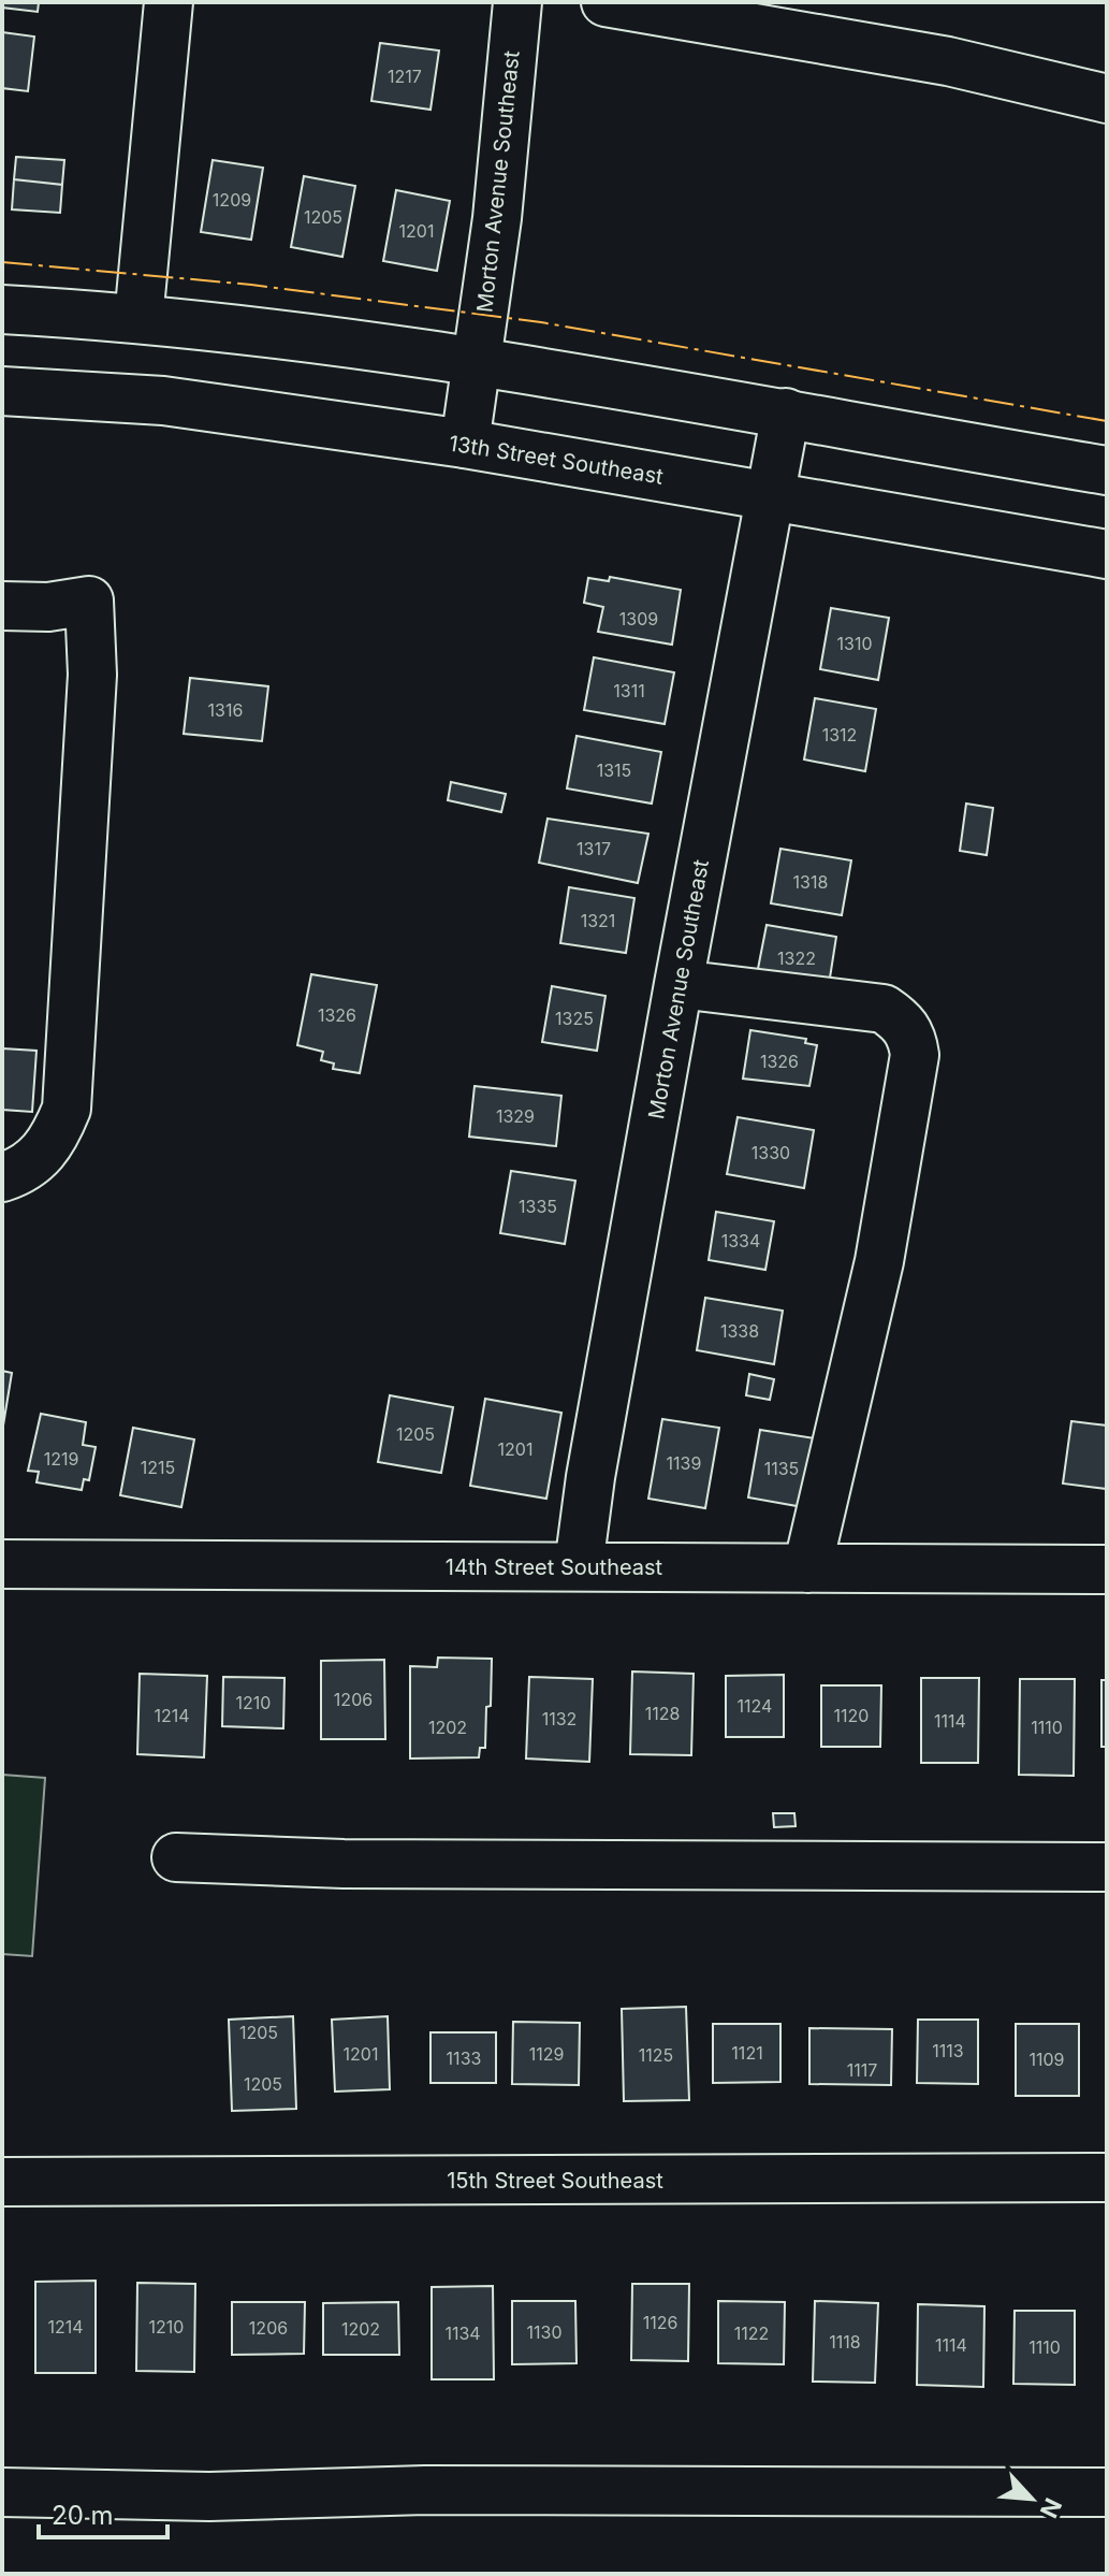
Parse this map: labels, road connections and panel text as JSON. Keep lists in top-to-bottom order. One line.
{"streets":{"street":["Morton Avenue Southeast","13th Street Southeast","14th Street Southeast","15th Street Southeast"]},"crossings":[["Morton Avenue Southeast","13th Street Southeast"],["Morton Avenue Southeast","14th Street Southeast"]],"house_numbers":["1217","1209","1205","1201","1309","1310","1311","1316","1312","1315","1317","1318","1321","1322","1326","1325","1326","1329","1330","1335","1334","1338","1205","1201","1219","1139","1215","1135","1206","1210","1124","1128","1214","1120","1132","1114","1202","1110","1205","1113","1121","1201","1129","1125","1133","1109","1117","1205","1126","1214","1210","1206","1202","1130","1134","1122","1118","1114","1110"],"scale_bar":"20 m","north":"bottom right"}
